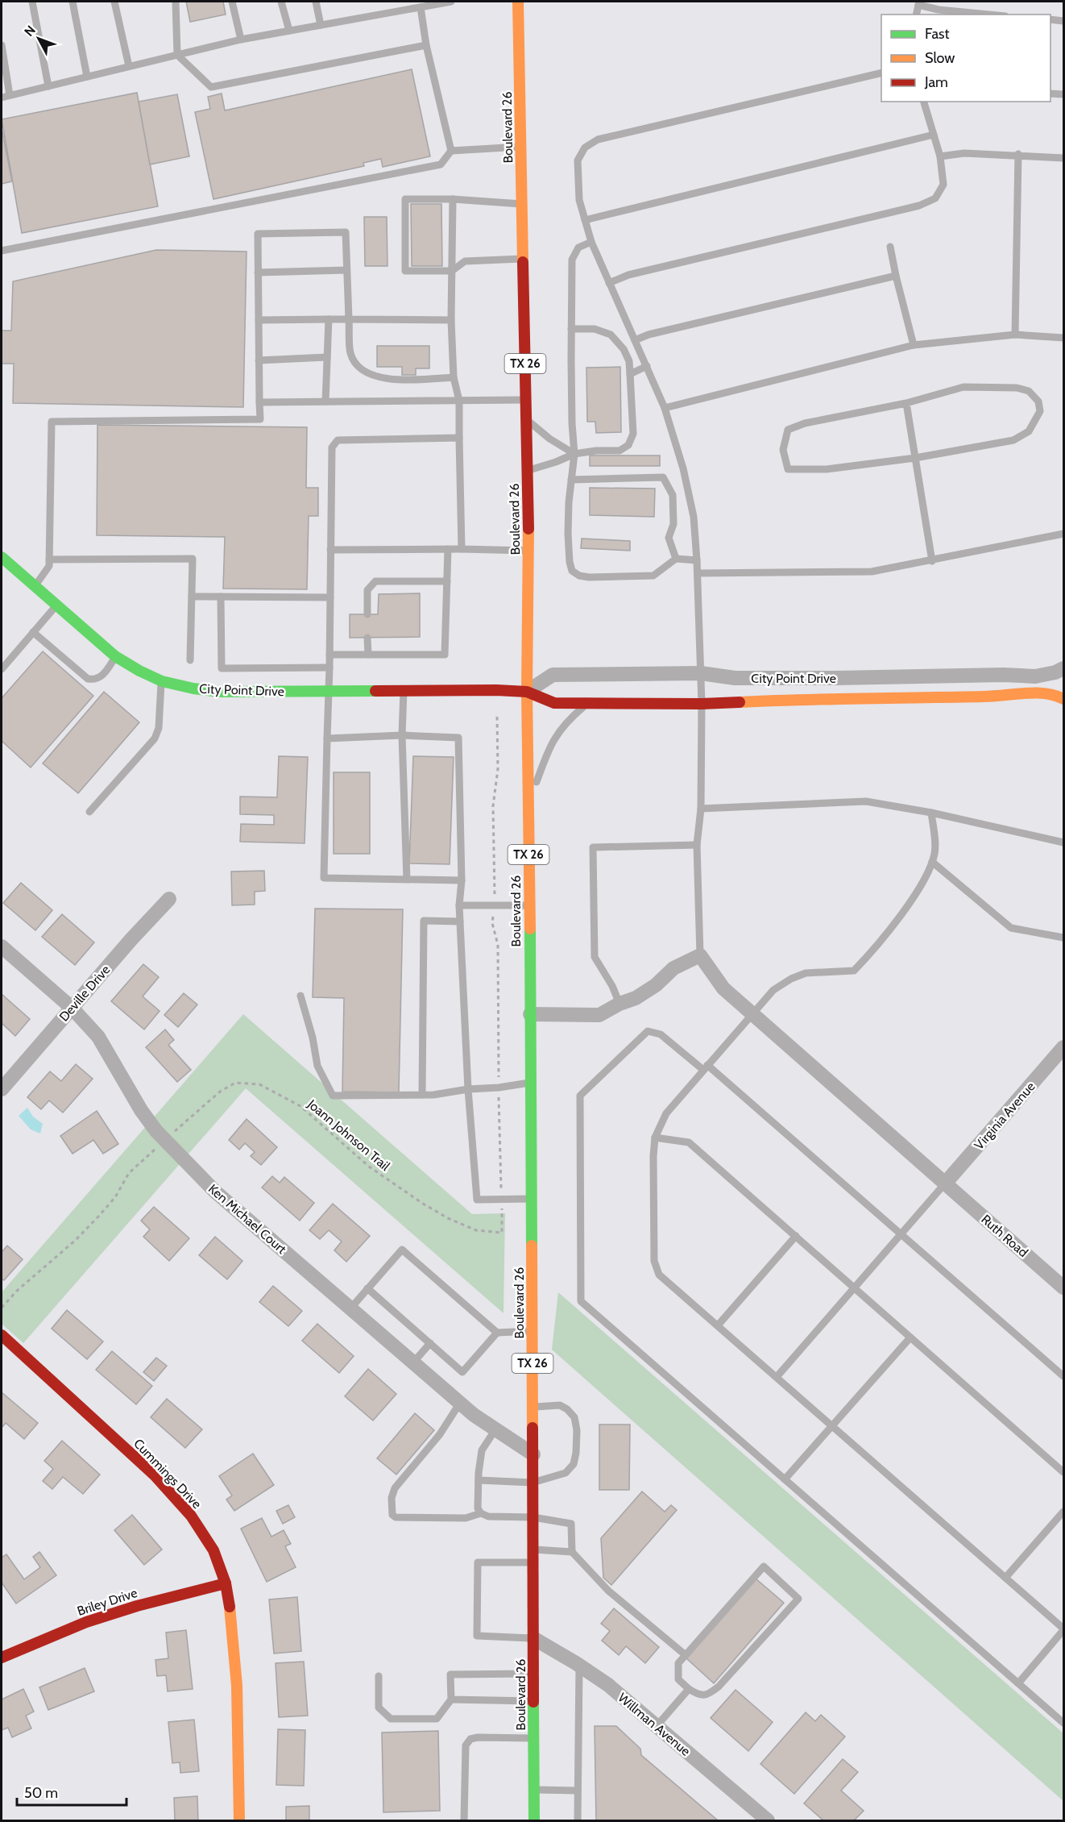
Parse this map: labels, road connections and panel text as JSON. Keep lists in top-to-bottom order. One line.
{"streets":{"street":["Boulevard 26","TX 26","City Point Drive","Deville Drive","Virginia Avenue","Ken Michael Court","Ruth Road","Cummings Drive","Briley Drive","Willman Avenue"],"path":["Joann Johnson Trail"]},"crossings":[["Boulevard 26","City Point Drive"],["Boulevard 26","Ken Michael Court"],["Boulevard 26","Willman Avenue"],["Deville Drive","Ken Michael Court"],["Virginia Avenue","Ruth Road"],["Cummings Drive","Briley Drive"]],"legend":["Fast","Slow","Jam"],"scale_bar":"50 m","north":"top left"}
